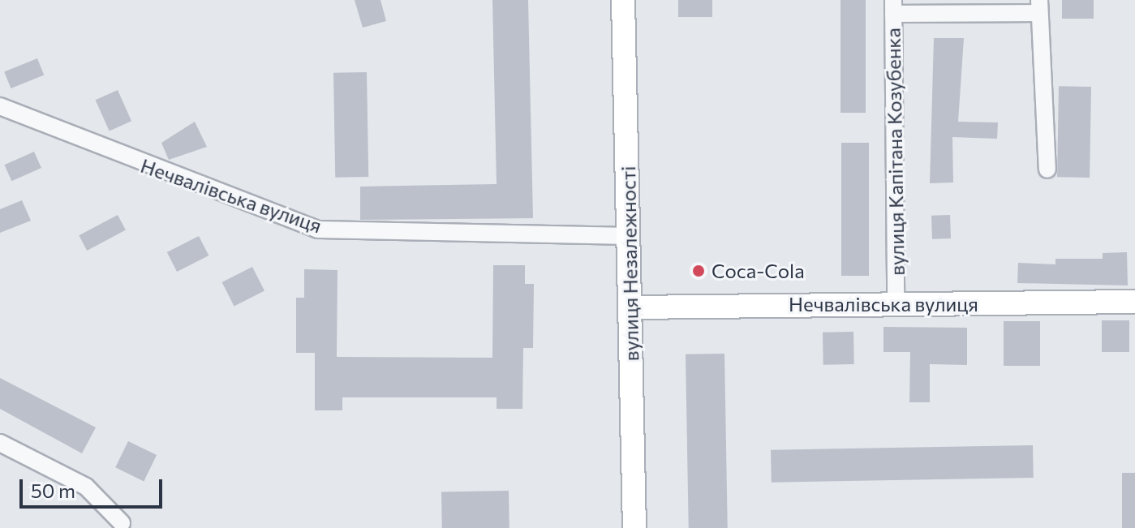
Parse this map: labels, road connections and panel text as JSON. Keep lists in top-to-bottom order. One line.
{"streets":{"street":["вулиця Капітана Козубенка","Нечвалівська вулиця","вулиця Незалежності"]},"crossings":[["вулиця Капітана Козубенка","Нечвалівська вулиця"],["Нечвалівська вулиця","вулиця Незалежності"]],"places":["Coca-Cola"],"scale_bar":"50 m"}
